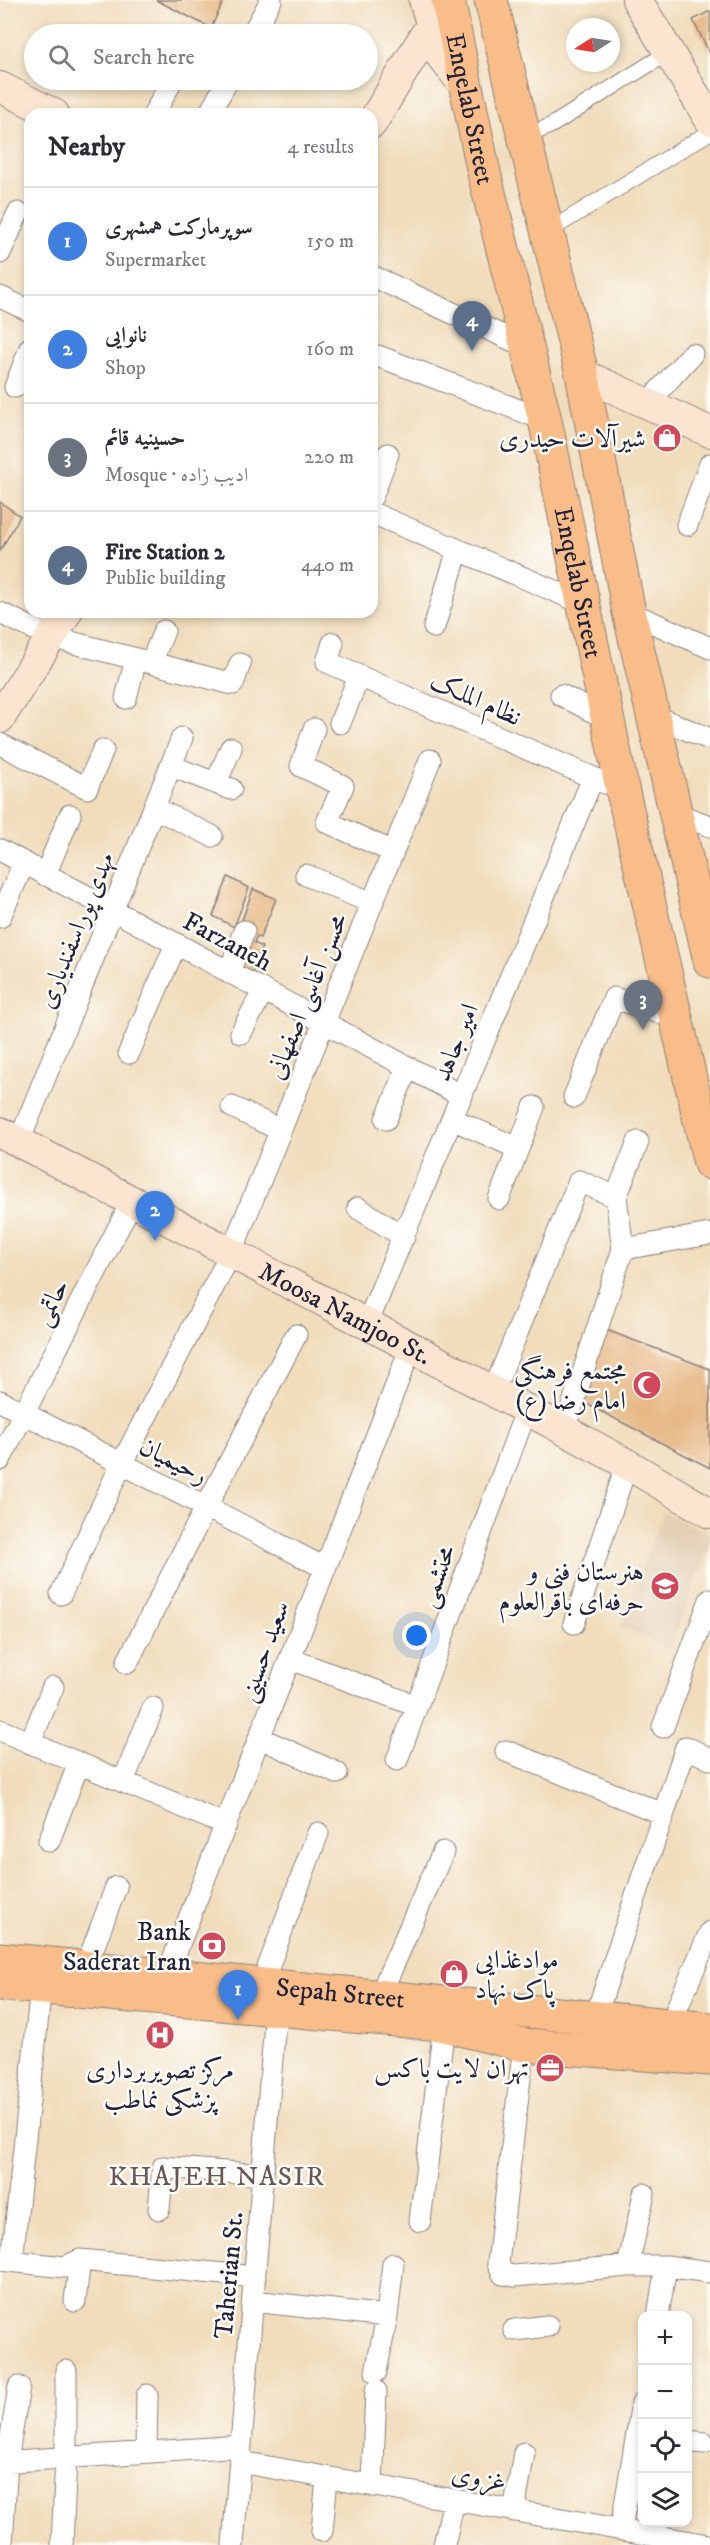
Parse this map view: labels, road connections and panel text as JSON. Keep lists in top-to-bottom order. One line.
{"streets":{"main road":["Enqelab Street","Moosa Namjoo St.","Sepah Street"],"street":["نظام الملک","مهدی پوراسفندیاری","Farzaneh","محسن آغاسی اصفهانی","امیر جاهد","حاتمی","رحیمیان","محتشمی","سعید حسینی","Taherian St.","غزوی"]},"crossings":[["Enqelab Street","نظام الملک"],["Enqelab Street","امیر جاهد"],["نظام الملک","امیر جاهد"],["مهدی پوراسفندیاری","Farzaneh"],["مهدی پوراسفندیاری","Moosa Namjoo St."],["Farzaneh","محسن آغاسی اصفهانی"],["Farzaneh","امیر جاهد"],["محسن آغاسی اصفهانی","Moosa Namjoo St."],["محسن آغاسی اصفهانی","رحیمیان"],["امیر جاهد","Moosa Namjoo St."],["حاتمی","Moosa Namjoo St."],["حاتمی","رحیمیان"],["Moosa Namjoo St.","محتشمی"],["Moosa Namjoo St.","سعید حسینی"],["رحیمیان","سعید حسینی"],["سعید حسینی","Sepah Street"],["Sepah Street","Taherian St."],["Taherian St.","غزوی"]],"districts":["KHAJEH NASIR"],"places":{"shop":["شیرآلات حیدری","موادغذایی پاک نهاد"],"mosque":["مجتمع فرهنگی امام رضا (ع)"],"school or university":["هنرستان فنی و حرفه‌ای باقرالعلوم"],"bank":["Bank Saderat Iran"],"hospital":["مرکز تصویربرداری پزشکی نماطب"],"office":["تهران لایت باکس"]},"north":"left","page":{"search":"Search here","heading":["Nearby","4 results"],"list":[{"mark":"1","name":"سوپرمارکت همشهری","note":"Supermarket","value":"150 m"},{"mark":"2","name":"نانوایی","note":"Shop","value":"160 m"},{"mark":"3","name":"حسینیه قائم","note":"Mosque · ادیب زاده","value":"220 m"},{"mark":"4","name":"Fire Station 2","note":"Public building","value":"440 m"}],"pins":["4","3","2","1"],"map_buttons":["+","−"]}}
